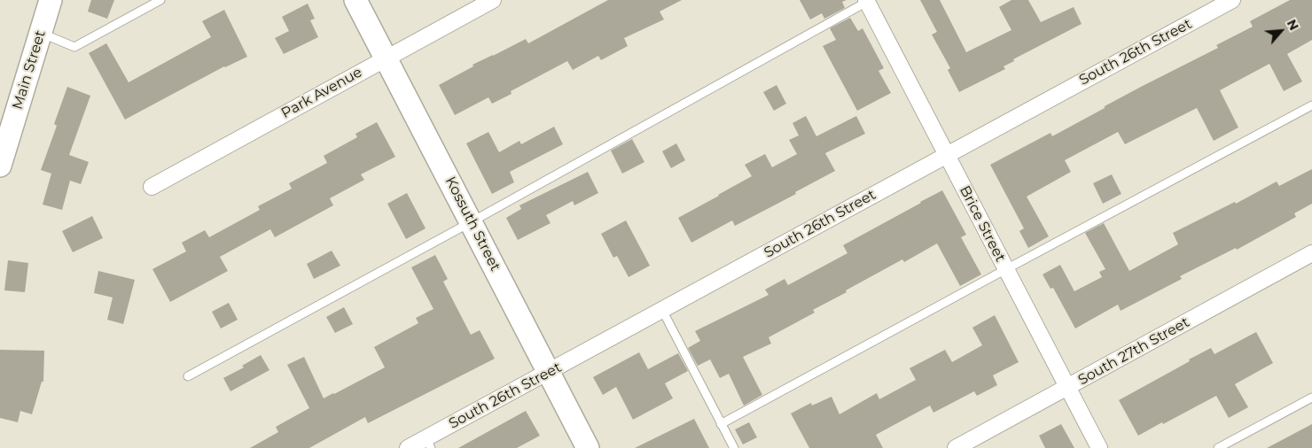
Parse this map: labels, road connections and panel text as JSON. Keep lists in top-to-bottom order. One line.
{"streets":{"street":["South 26th Street","Main Street","Park Avenue","Kossuth Street","Brice Street","South 27th Street"]},"crossings":[["South 26th Street","Kossuth Street"],["South 26th Street","Brice Street"],["Park Avenue","Kossuth Street"],["Brice Street","South 27th Street"]],"north":"top right"}
